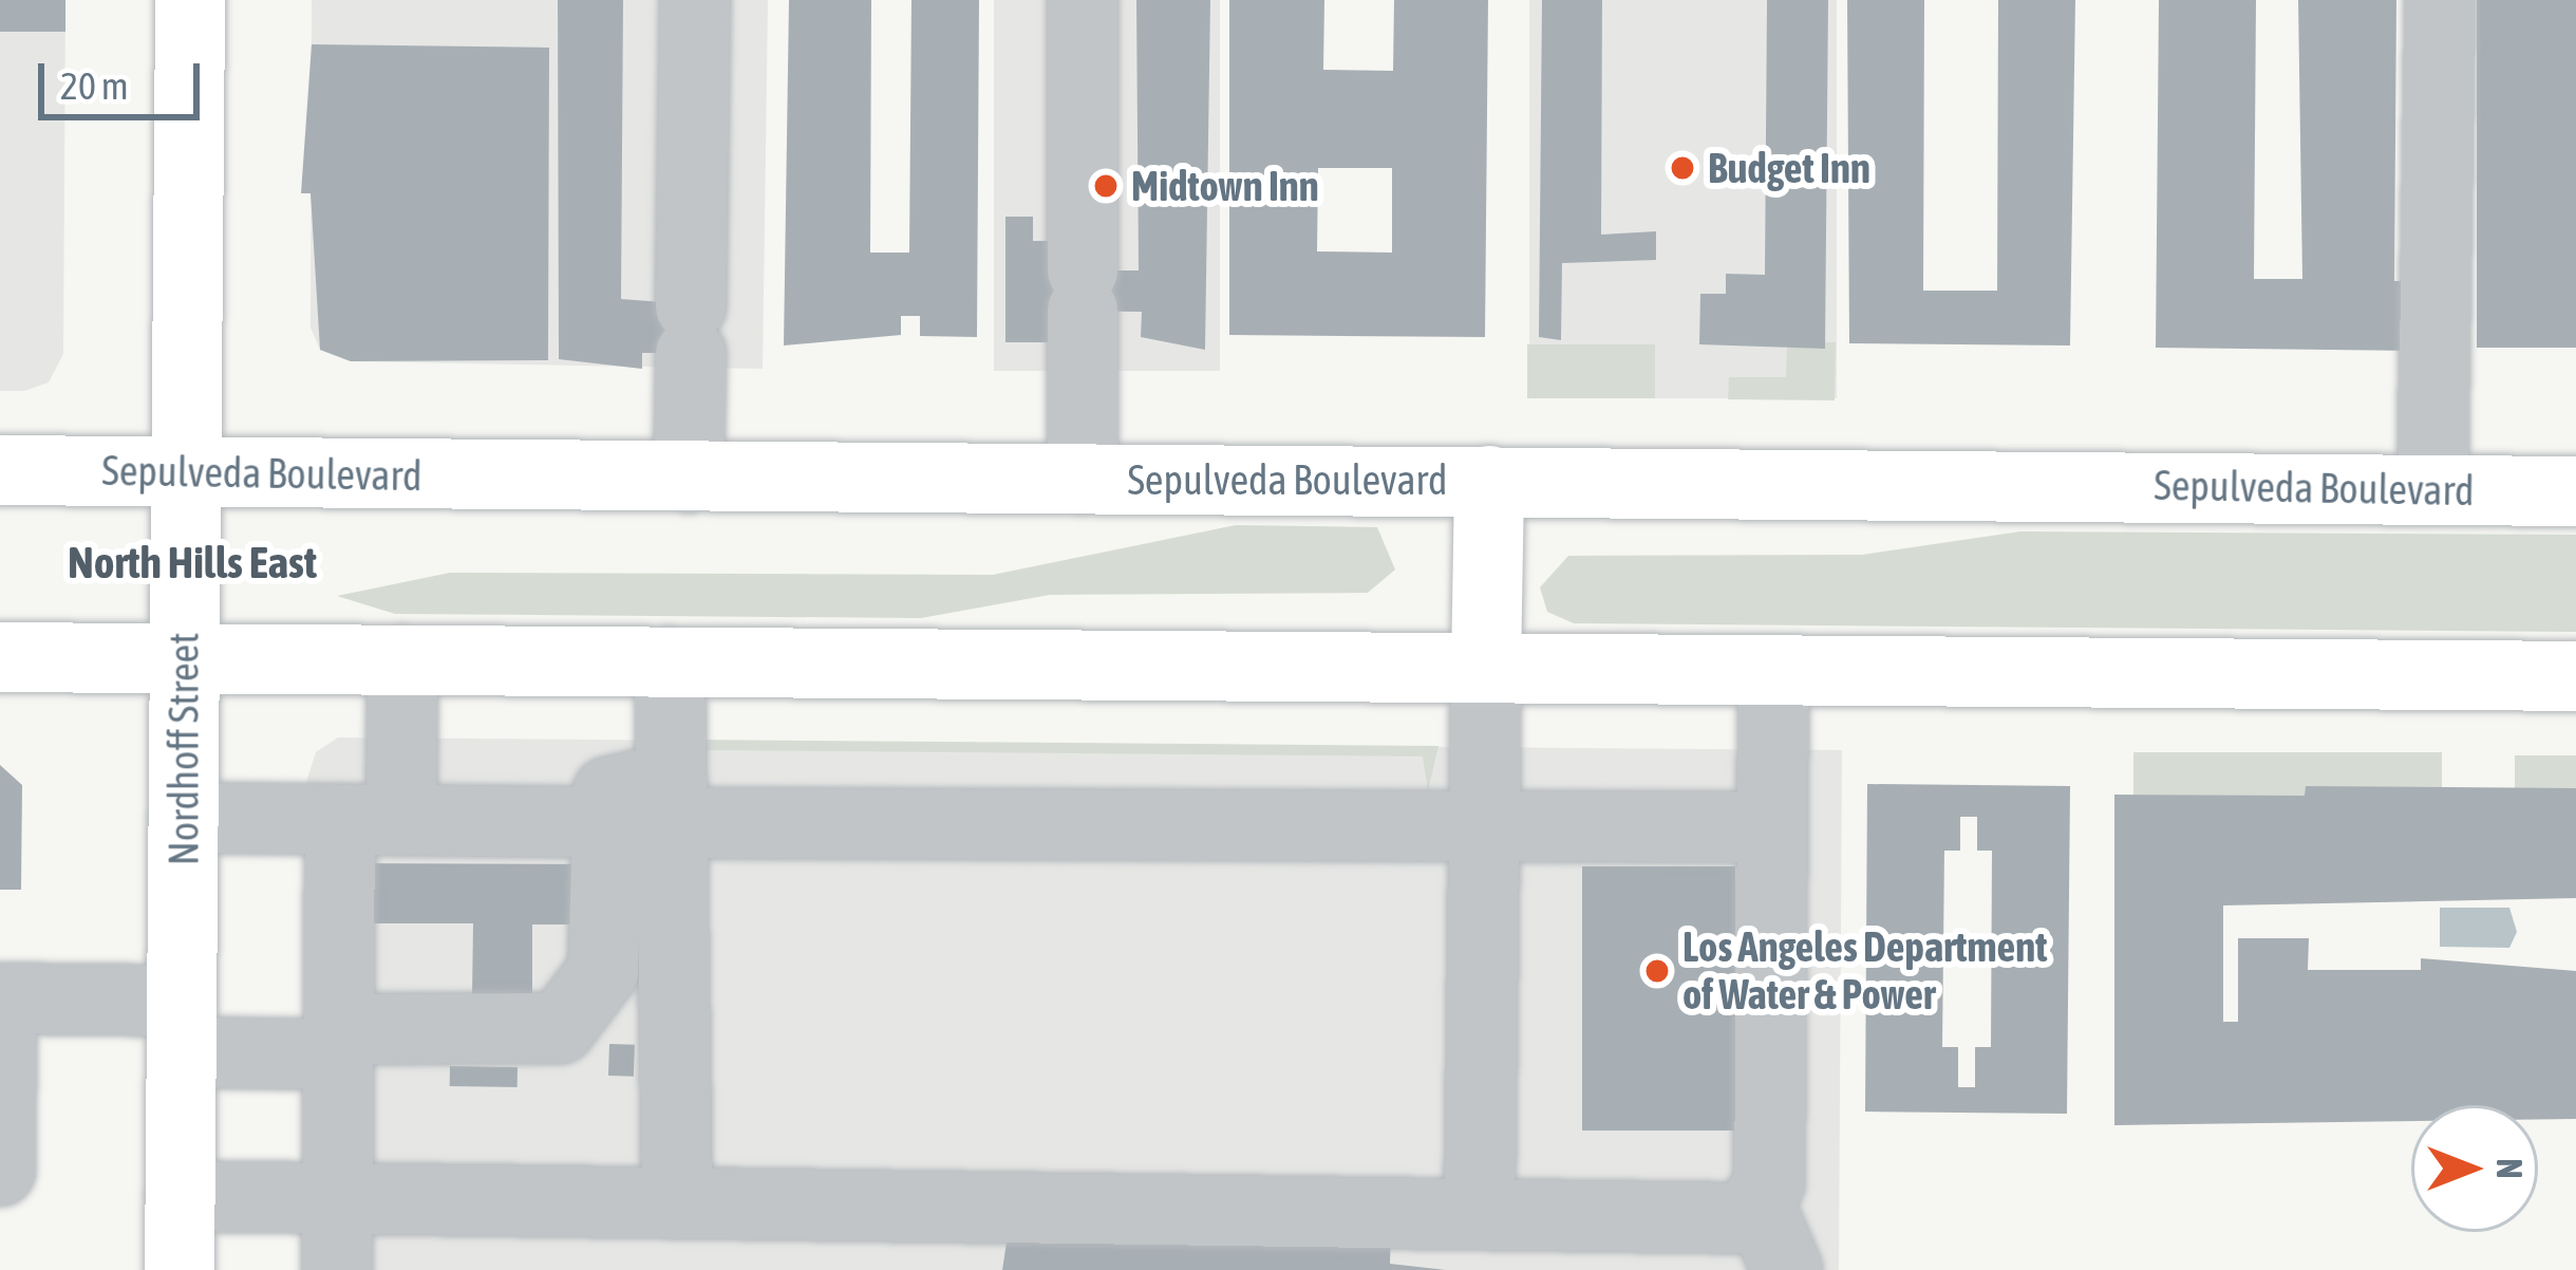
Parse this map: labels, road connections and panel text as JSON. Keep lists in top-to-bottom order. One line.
{"streets":{"main road":["Sepulveda Boulevard","Nordhoff Street"]},"crossings":[["Sepulveda Boulevard","Nordhoff Street"]],"districts":["North Hills East"],"places":["Budget Inn","Midtown Inn","Los Angeles Department of Water & Power"],"scale_bar":"20 m","north":"right"}
